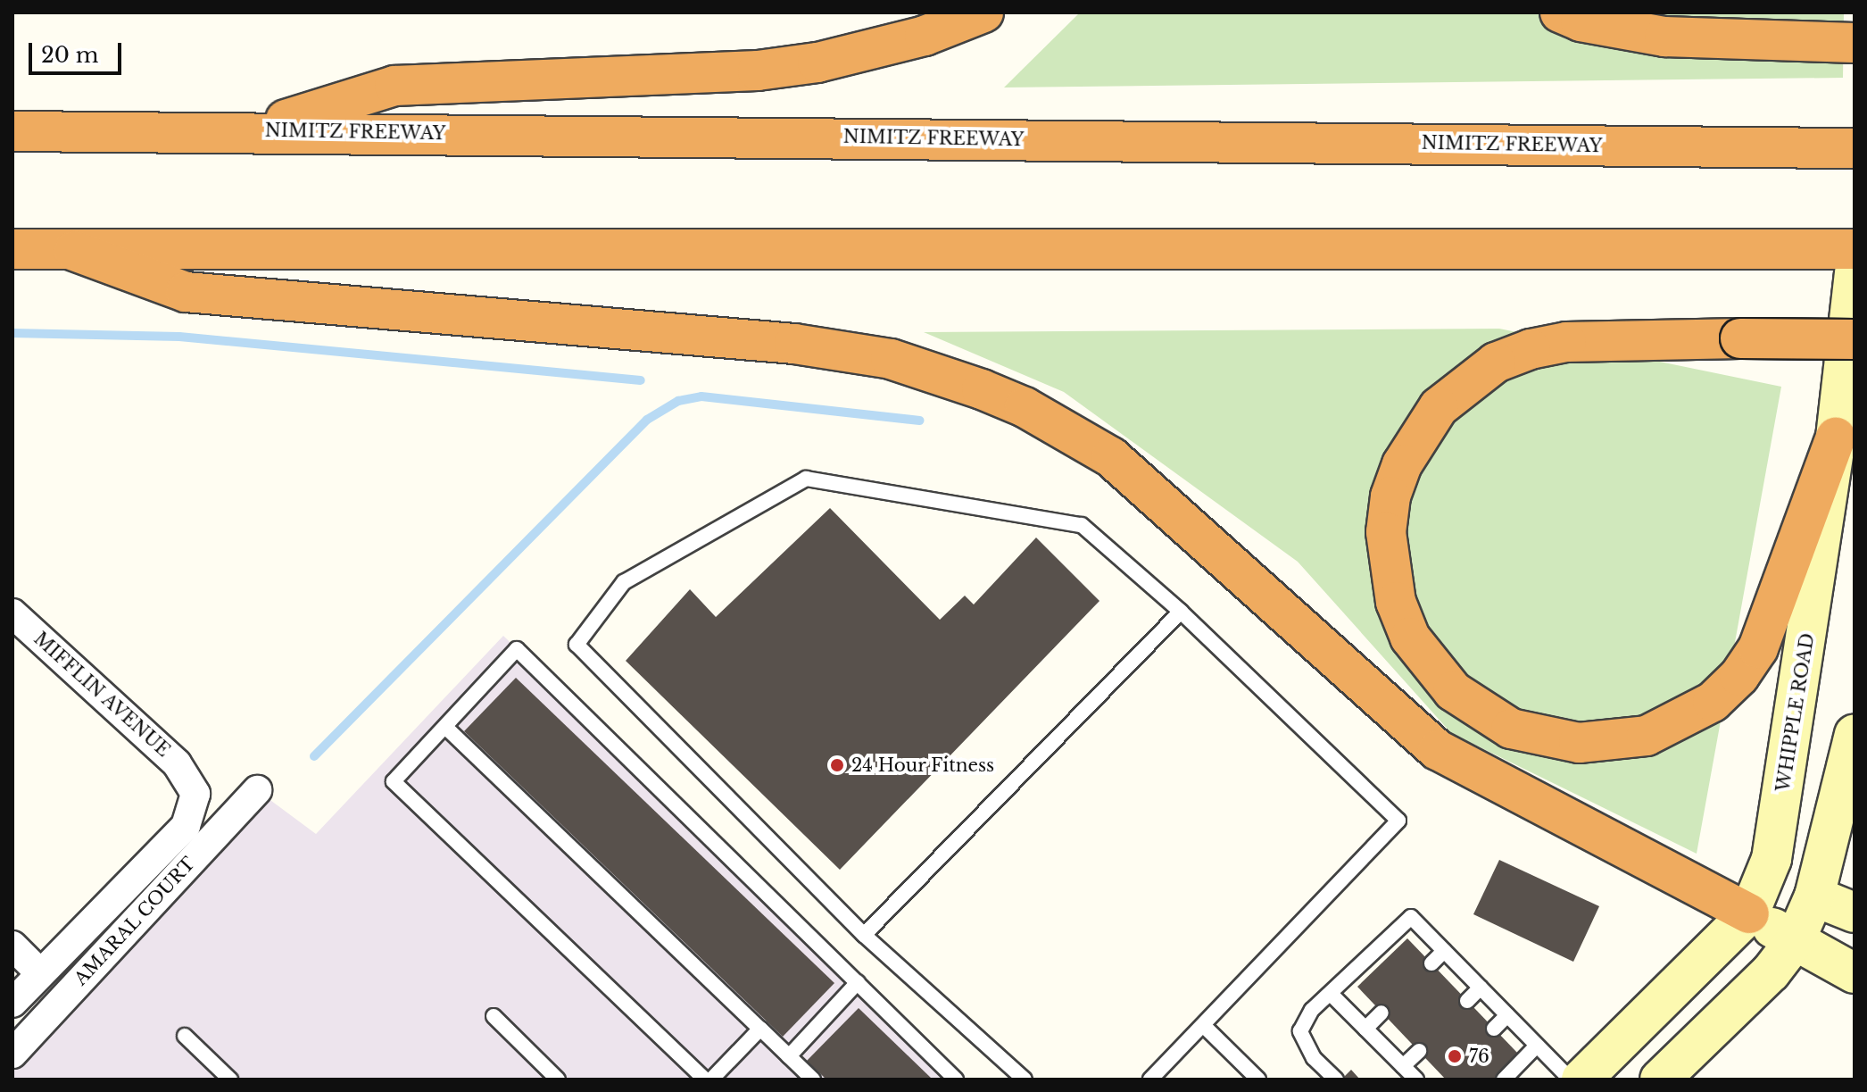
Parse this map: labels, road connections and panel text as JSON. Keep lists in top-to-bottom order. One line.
{"streets":{"highway":["NIMITZ FREEWAY"],"main road":["WHIPPLE ROAD"],"street":["MIFFLIN AVENUE","AMARAL COURT"]},"places":["24 Hour Fitness","76"],"scale_bar":"20 m"}
